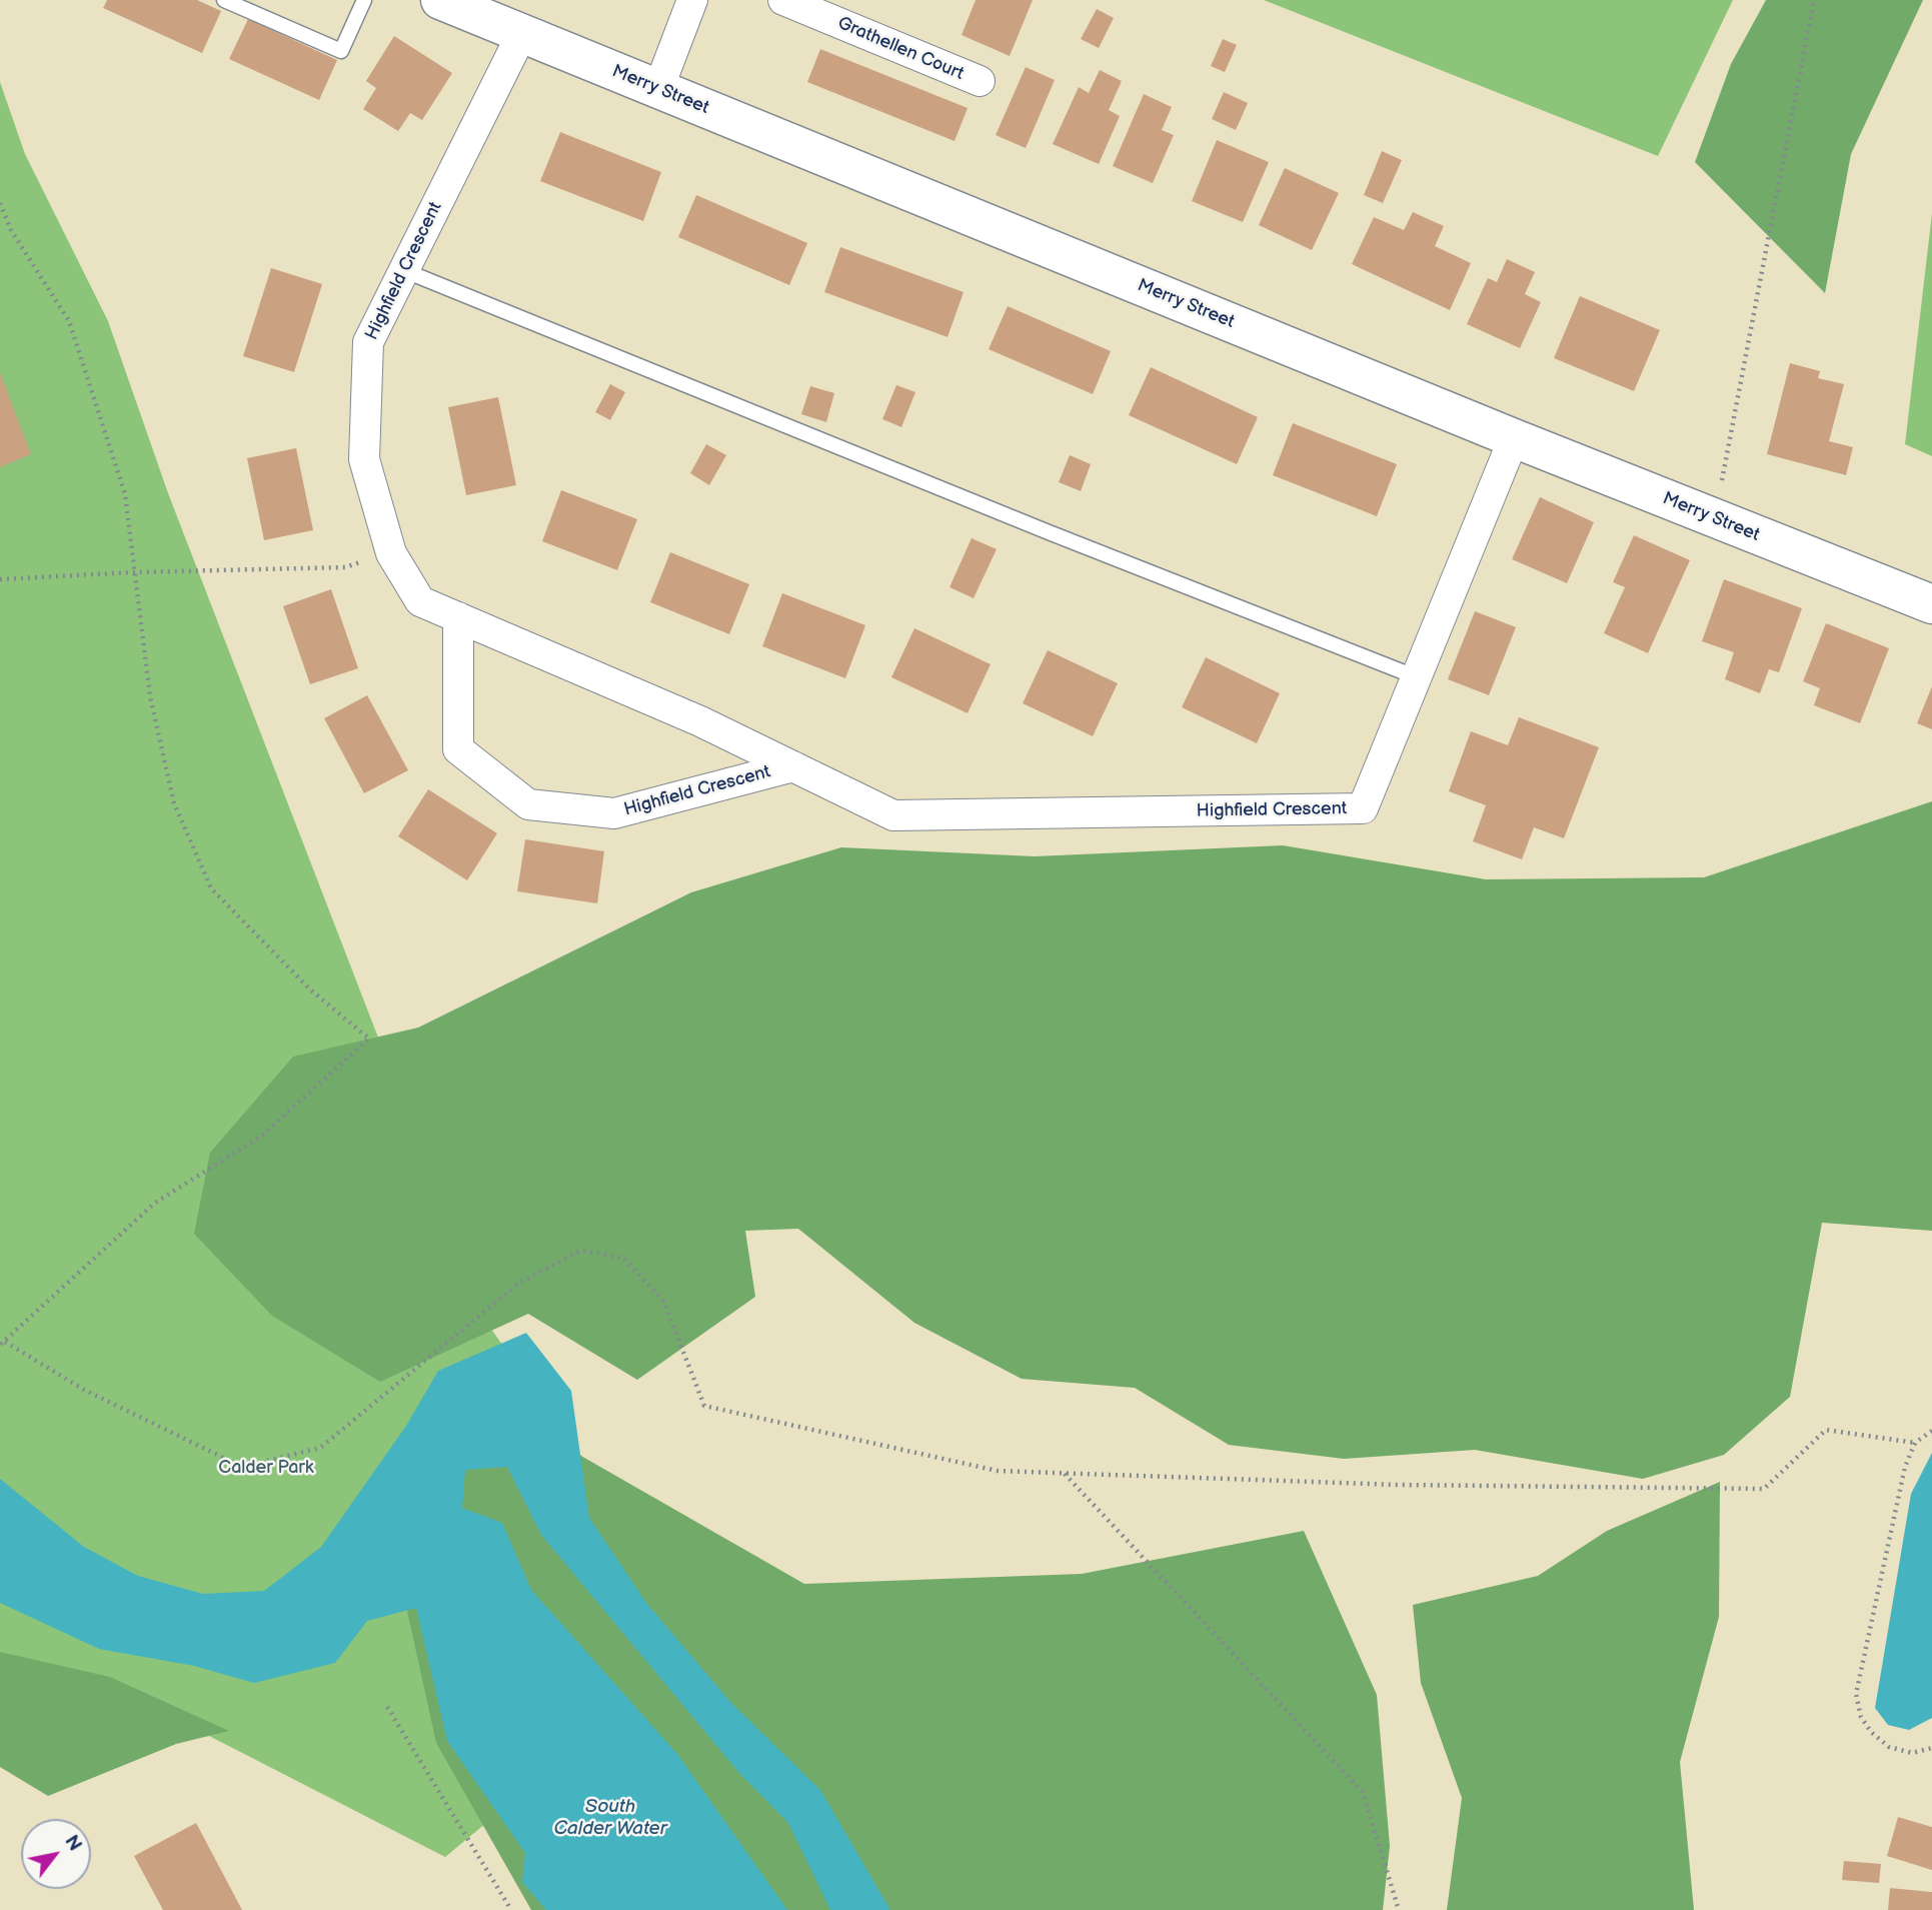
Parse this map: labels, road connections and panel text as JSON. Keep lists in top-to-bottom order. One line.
{"streets":{"main road":["Merry Street"],"street":["Grathellen Court","Highfield Crescent"]},"crossings":[["Merry Street","Highfield Crescent"]],"water":["South Calder Water"],"parks":["Calder Park"],"north":"top right"}
